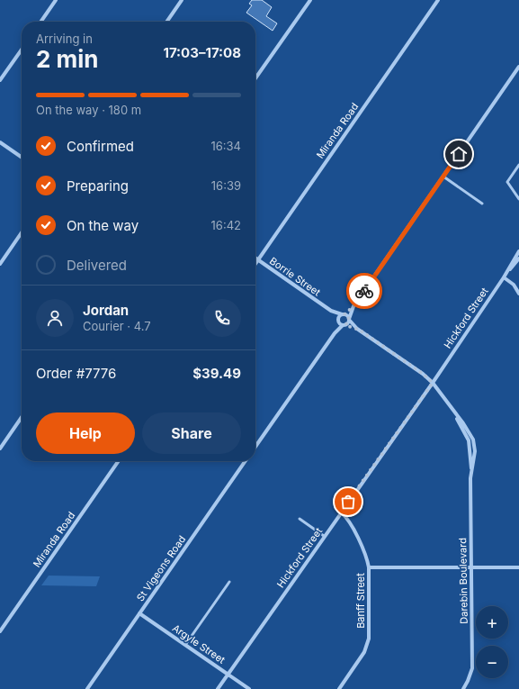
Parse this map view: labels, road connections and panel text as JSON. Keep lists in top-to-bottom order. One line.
{"streets":{"street":["Miranda Road","Borrie Street","Hickford Street","St Vigeons Road","Darebin Boulevard","Banff Street","Argyle Street"]},"crossings":[["Miranda Road","Borrie Street"],["Hickford Street","Darebin Boulevard"],["Hickford Street","Banff Street"],["Hickford Street","Argyle Street"],["St Vigeons Road","Argyle Street"]],"page":{"heading":["2 min","Arriving in","17:03–17:08"],"panel":["Jordan","Courier · 4.7","Order #7776","$39.49"],"bar":"On the way · 180 m","list":[["Confirmed","16:34"],["Preparing","16:39"],["On the way","16:42"],"Delivered"],"buttons":["Help","Share"],"map_buttons":["+","−"]}}
